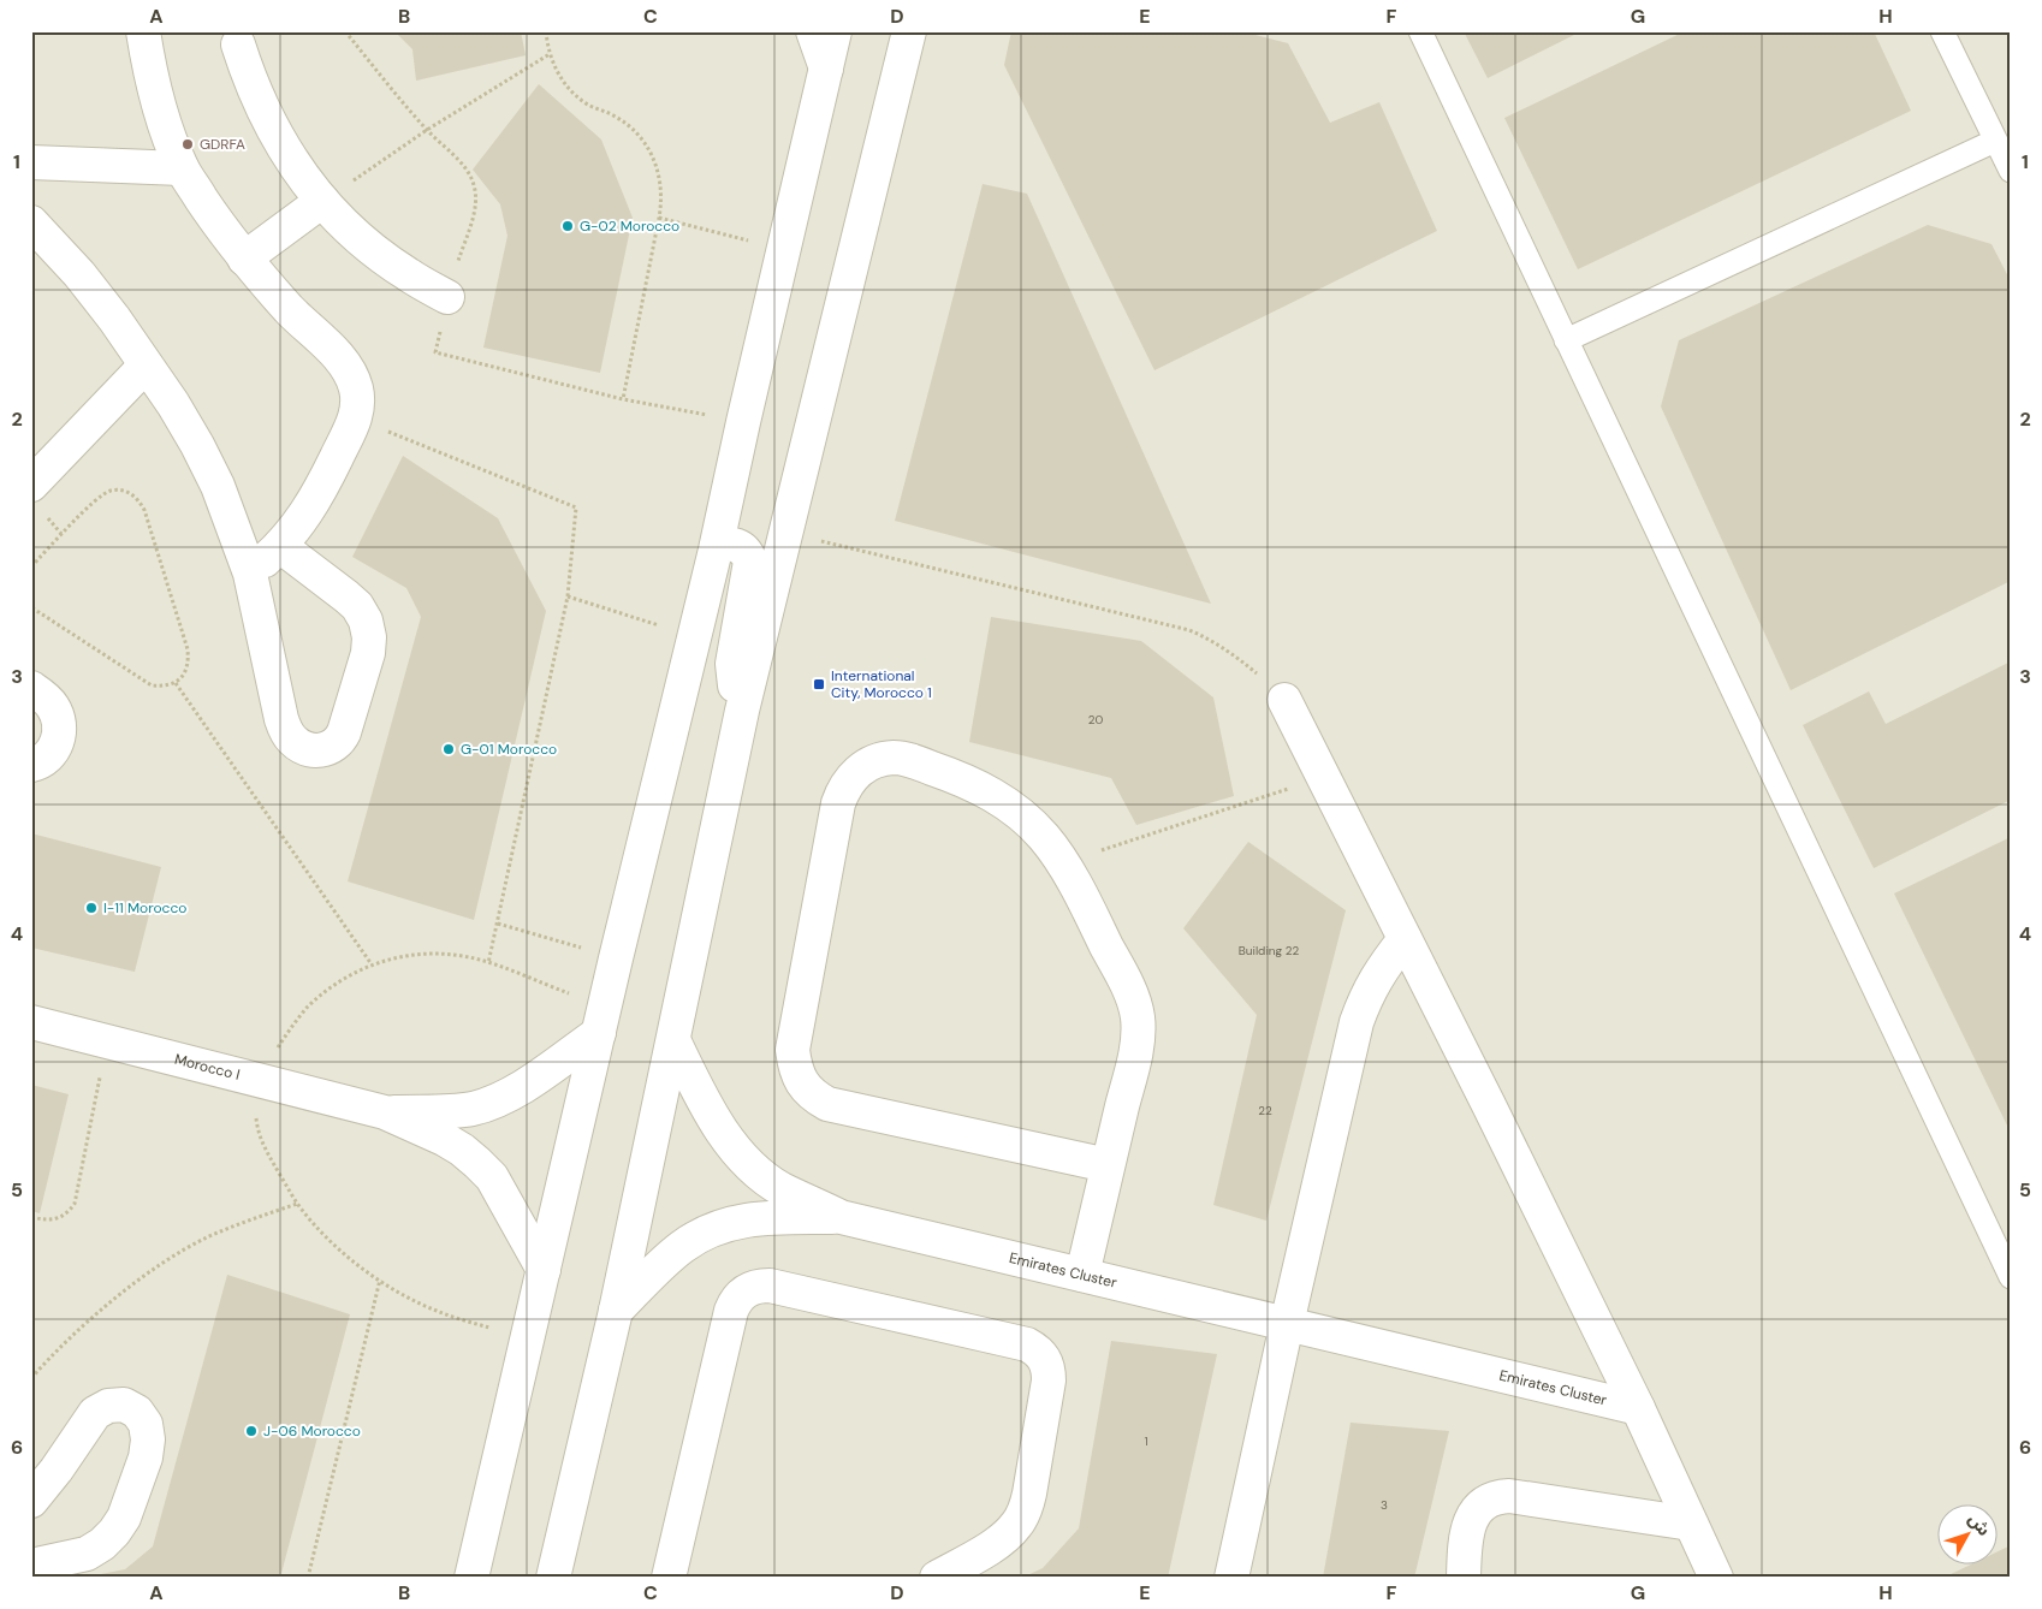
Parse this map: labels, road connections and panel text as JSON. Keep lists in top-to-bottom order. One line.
{"streets":{"street":["Morocco I","Emirates Cluster"]},"places":{"other":["GDRFA","G-02 Morocco","G-01 Morocco","I-11 Morocco","J-06 Morocco"],"transit":["International City, Morocco 1"]},"house_numbers":["20","Building 22","22","1","3"],"north":"top right","grid":{"columns":["A","B","C","D","E","F","G","H"],"rows":["1","2","3","4","5","6"]}}
